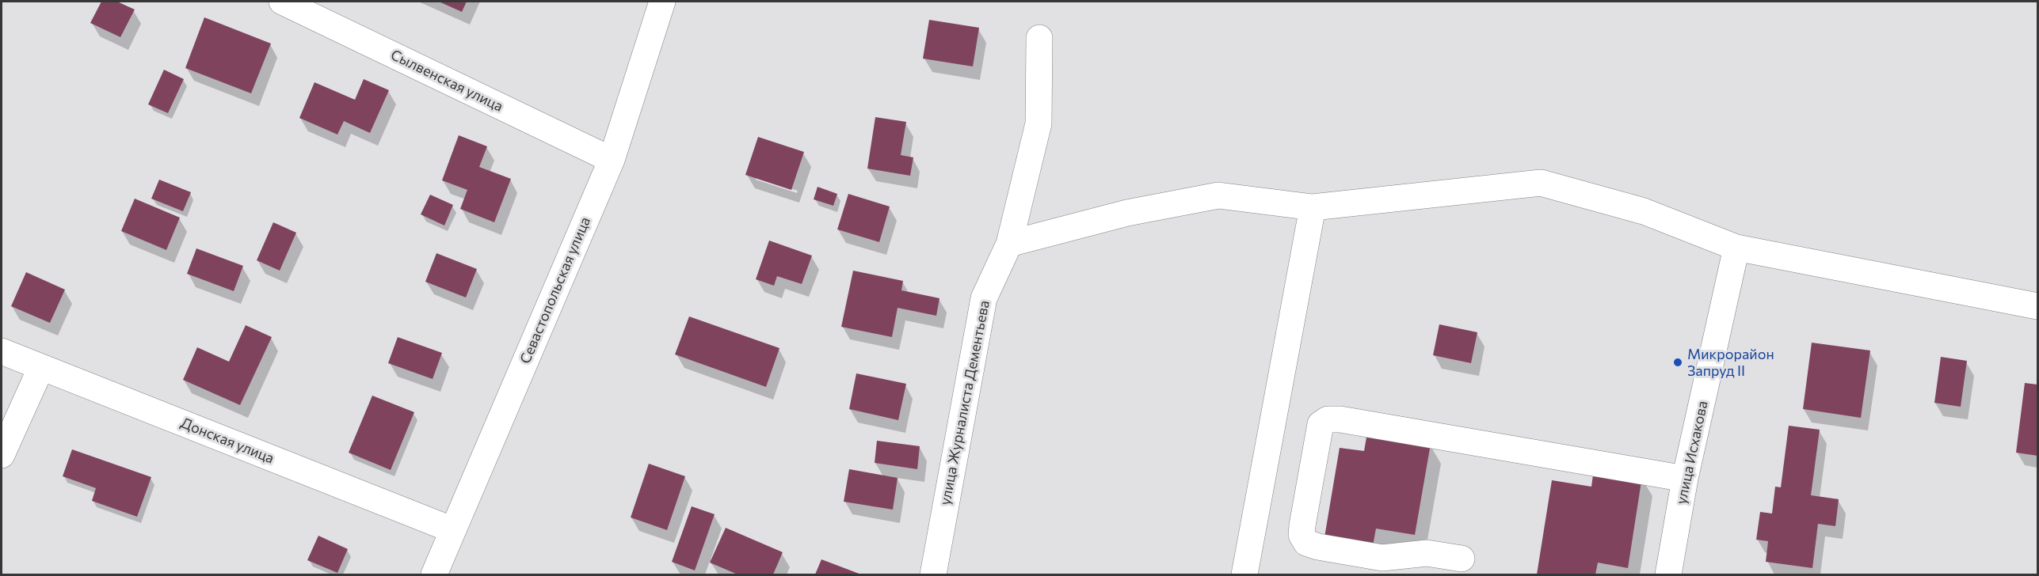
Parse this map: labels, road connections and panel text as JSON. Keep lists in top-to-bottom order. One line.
{"streets":{"street":["Сылвенская улица","Севастопольская улица","улица Журналиста Дементьева","Донская улица","улица Исхакова"]},"crossings":[["Сылвенская улица","Севастопольская улица"],["Севастопольская улица","Донская улица"]],"places":["Микрорайон Запруд II"]}
